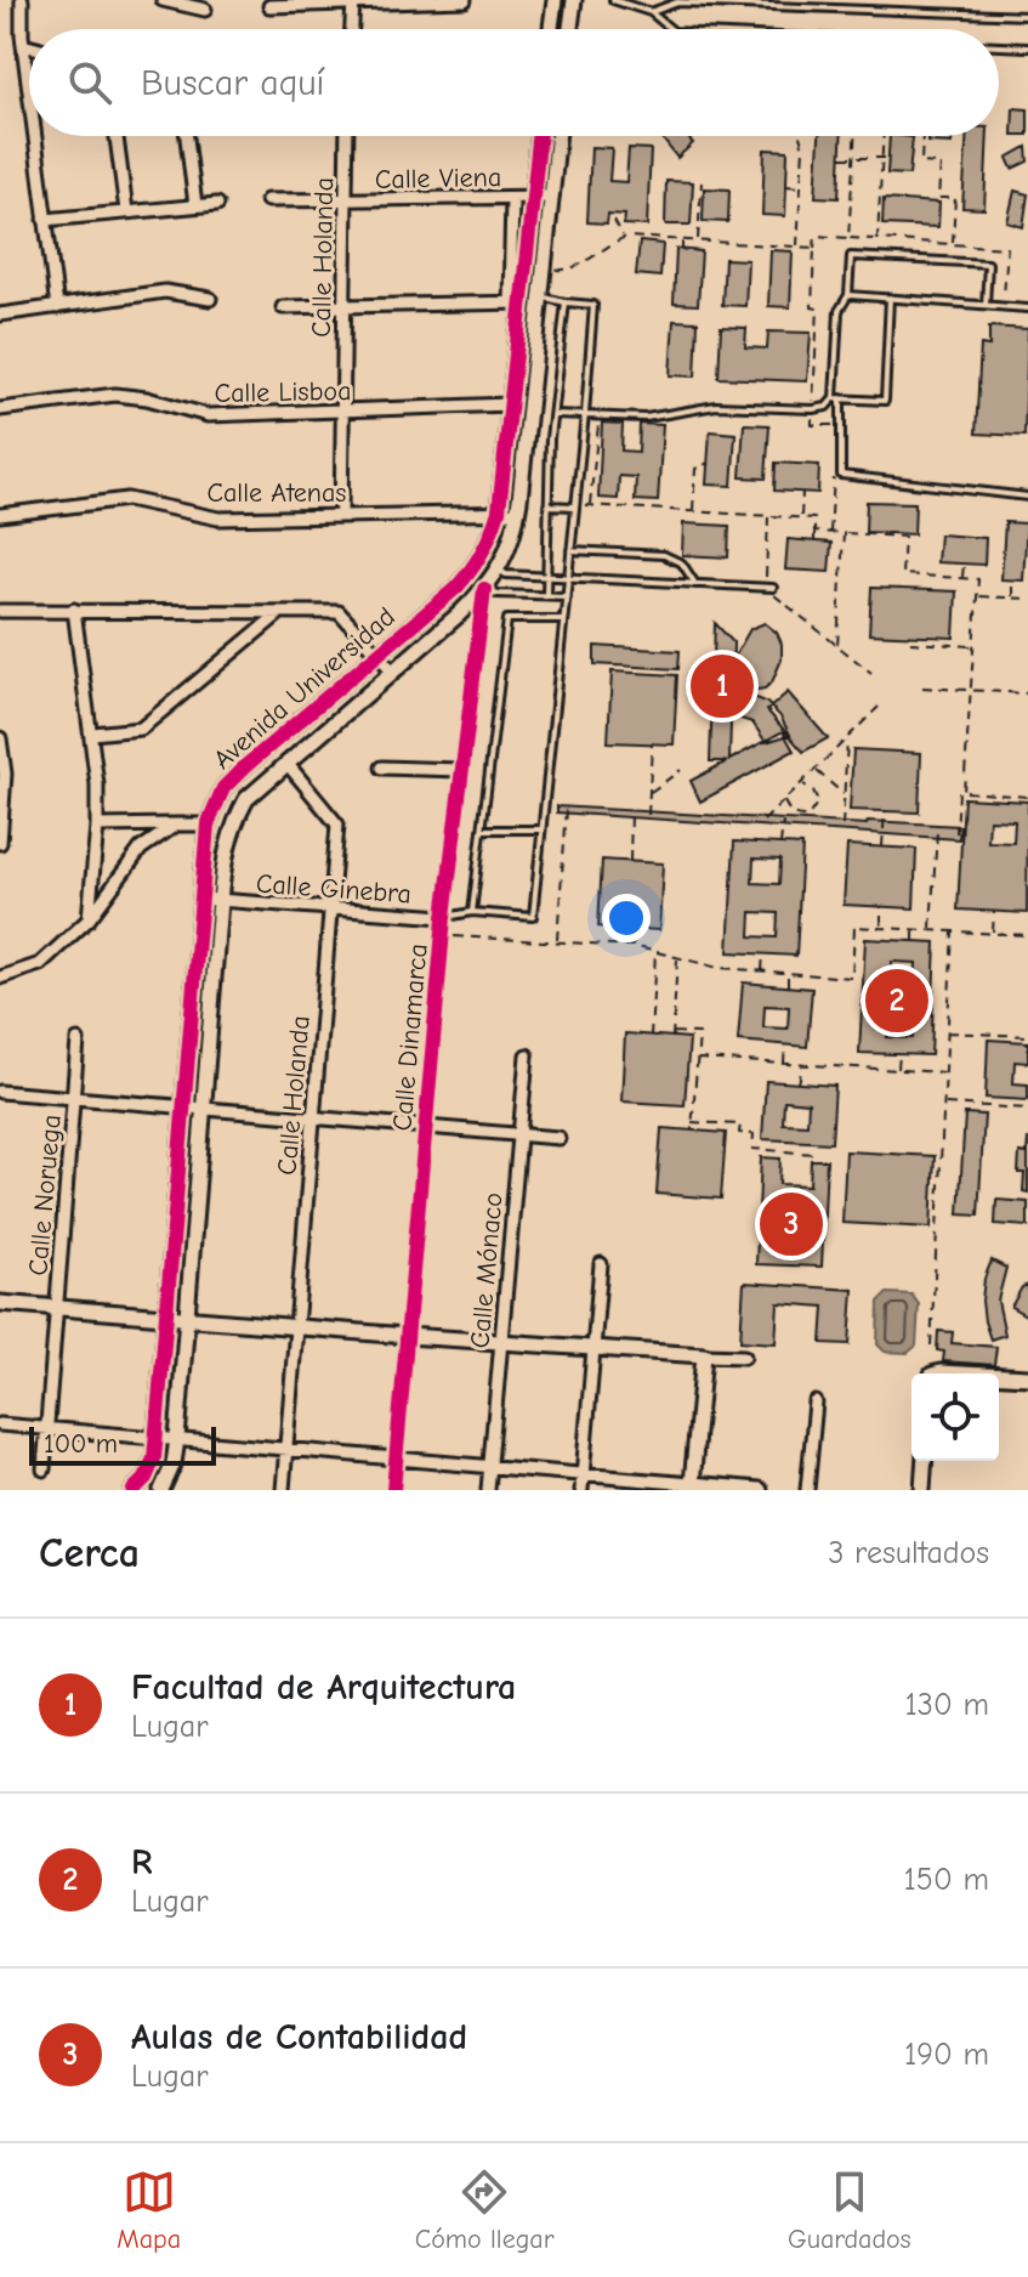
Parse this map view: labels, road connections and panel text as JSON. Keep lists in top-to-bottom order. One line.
{"streets":{"street":["Calle Viena","Calle Holanda","Calle Lisboa","Calle Atenas","Avenida Universidad","Calle Ginebra","Calle Dinamarca","Calle Noruega","Calle Mónaco"]},"crossings":[["Calle Viena","Calle Holanda"],["Calle Viena","Avenida Universidad"],["Calle Holanda","Calle Lisboa"],["Calle Holanda","Calle Atenas"],["Calle Holanda","Avenida Universidad"],["Calle Holanda","Calle Ginebra"],["Calle Lisboa","Avenida Universidad"],["Calle Atenas","Avenida Universidad"],["Avenida Universidad","Calle Ginebra"],["Avenida Universidad","Calle Dinamarca"],["Calle Ginebra","Calle Dinamarca"]],"scale_bar":"100 m","page":{"search":"Buscar aquí","pins":["1","2","3"],"scale":"100 m","heading":["Cerca","3 resultados"],"list":[{"mark":"1","name":"Facultad de Arquitectura","note":"Lugar","value":"130 m"},{"mark":"2","name":"R","note":"Lugar","value":"150 m"},{"mark":"3","name":"Aulas de Contabilidad","note":"Lugar","value":"190 m"}],"nav":["Mapa","Cómo llegar","Guardados"]}}
